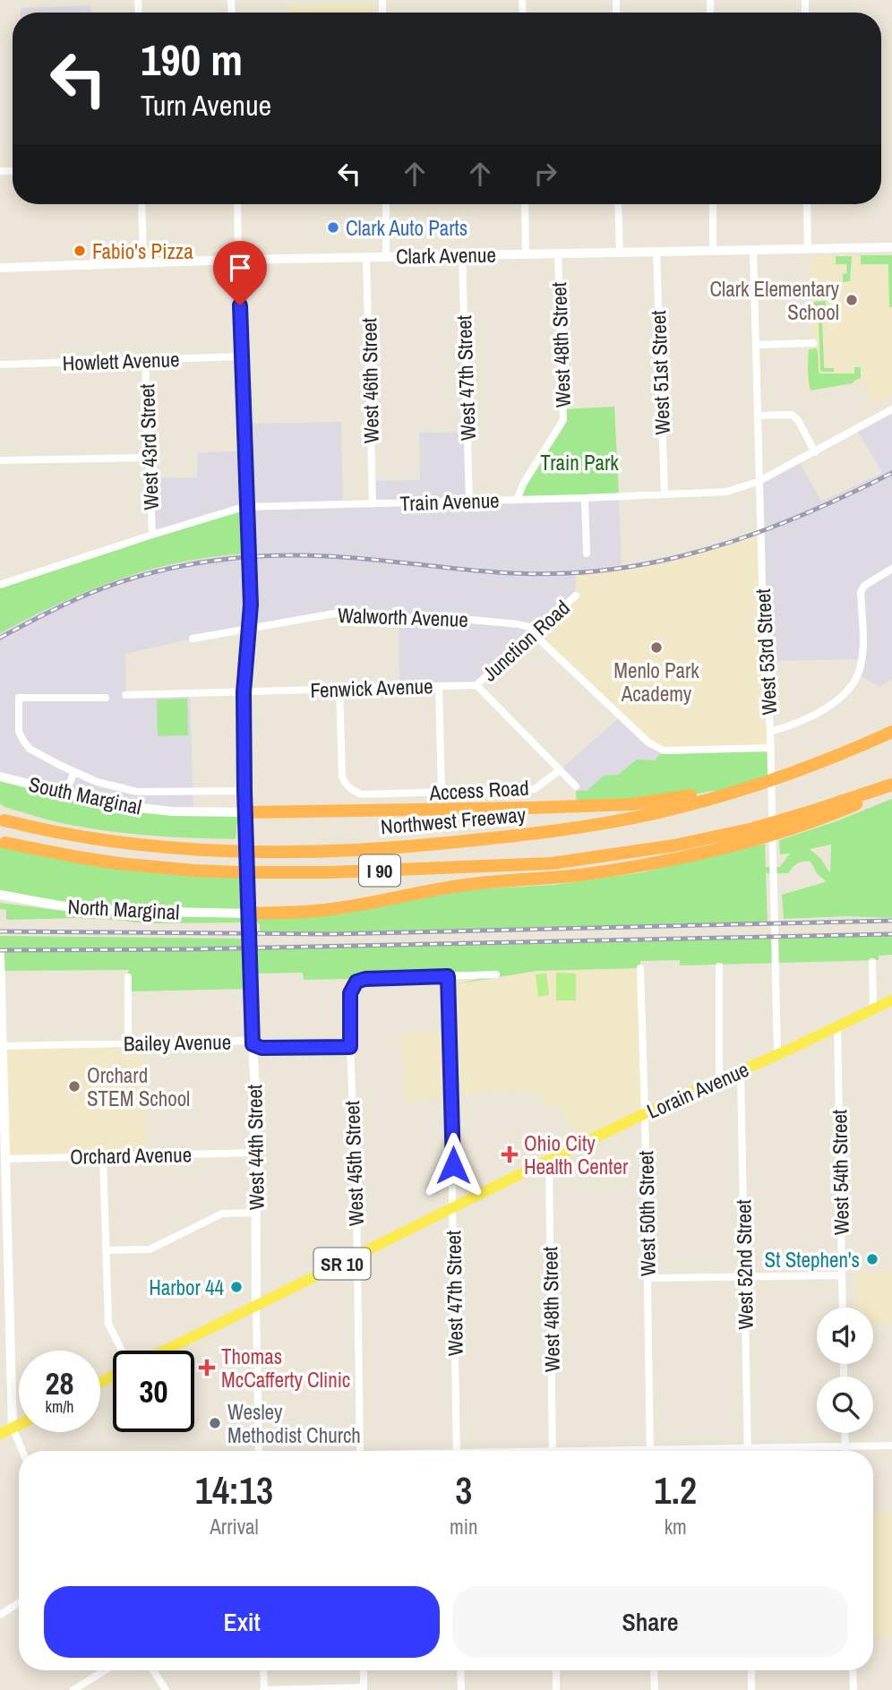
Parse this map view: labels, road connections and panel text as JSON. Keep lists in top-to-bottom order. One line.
{"streets":{"highway":["Northwest Freeway","I 90"],"main road":["Lorain Avenue","SR 10"],"street":["Clark Avenue","West 48th Street","Howlett Avenue","West 51st Street","West 47th Street","West 46th Street","West 43rd Street","Train Avenue","Walworth Avenue","Junction Road","West 53rd Street","Fenwick Avenue","Access Road","South Marginal","North Marginal","Bailey Avenue","West 44th Street","Orchard Avenue","West 45th Street","West 54th Street","West 50th Street","West 52nd Street"]},"crossings":[["Clark Avenue","West 48th Street"],["Clark Avenue","West 51st Street"],["Clark Avenue","West 47th Street"],["Clark Avenue","West 46th Street"],["Clark Avenue","West 53rd Street"],["Clark Avenue","West 44th Street"],["West 48th Street","Train Avenue"],["West 48th Street","Lorain Avenue"],["Howlett Avenue","West 43rd Street"],["Howlett Avenue","West 44th Street"],["West 51st Street","Train Avenue"],["West 47th Street","Train Avenue"],["West 47th Street","Lorain Avenue"],["West 47th Street","West 45th Street"],["West 46th Street","Train Avenue"],["West 43rd Street","Train Avenue"],["Walworth Avenue","Junction Road"],["Junction Road","Fenwick Avenue"],["West 53rd Street","Lorain Avenue"],["Fenwick Avenue","Access Road"],["Fenwick Avenue","West 44th Street"],["South Marginal","West 44th Street"],["North Marginal","West 44th Street"],["Bailey Avenue","West 44th Street"],["Bailey Avenue","West 45th Street"],["Lorain Avenue","West 44th Street"],["Lorain Avenue","West 45th Street"],["Lorain Avenue","West 54th Street"],["Lorain Avenue","West 50th Street"],["Lorain Avenue","West 52nd Street"],["West 44th Street","Orchard Avenue"]],"parks":["Train Park"],"places":{"other":["Clark Auto Parts","Fabio's Pizza","Clark Elementary School","Menlo Park Academy","Orchard STEM School","St Stephen's","Harbor 44","Wesley Methodist Church"],"health":["Ohio City Health Center","Thomas McCafferty Clinic"]},"page":{"turn":["190 m","Turn Avenue"],"speed":"28 km/h","limit":"30","eta":["14:13","Arrival","3","min","1.2","km"],"buttons":["Exit","Share"]}}
